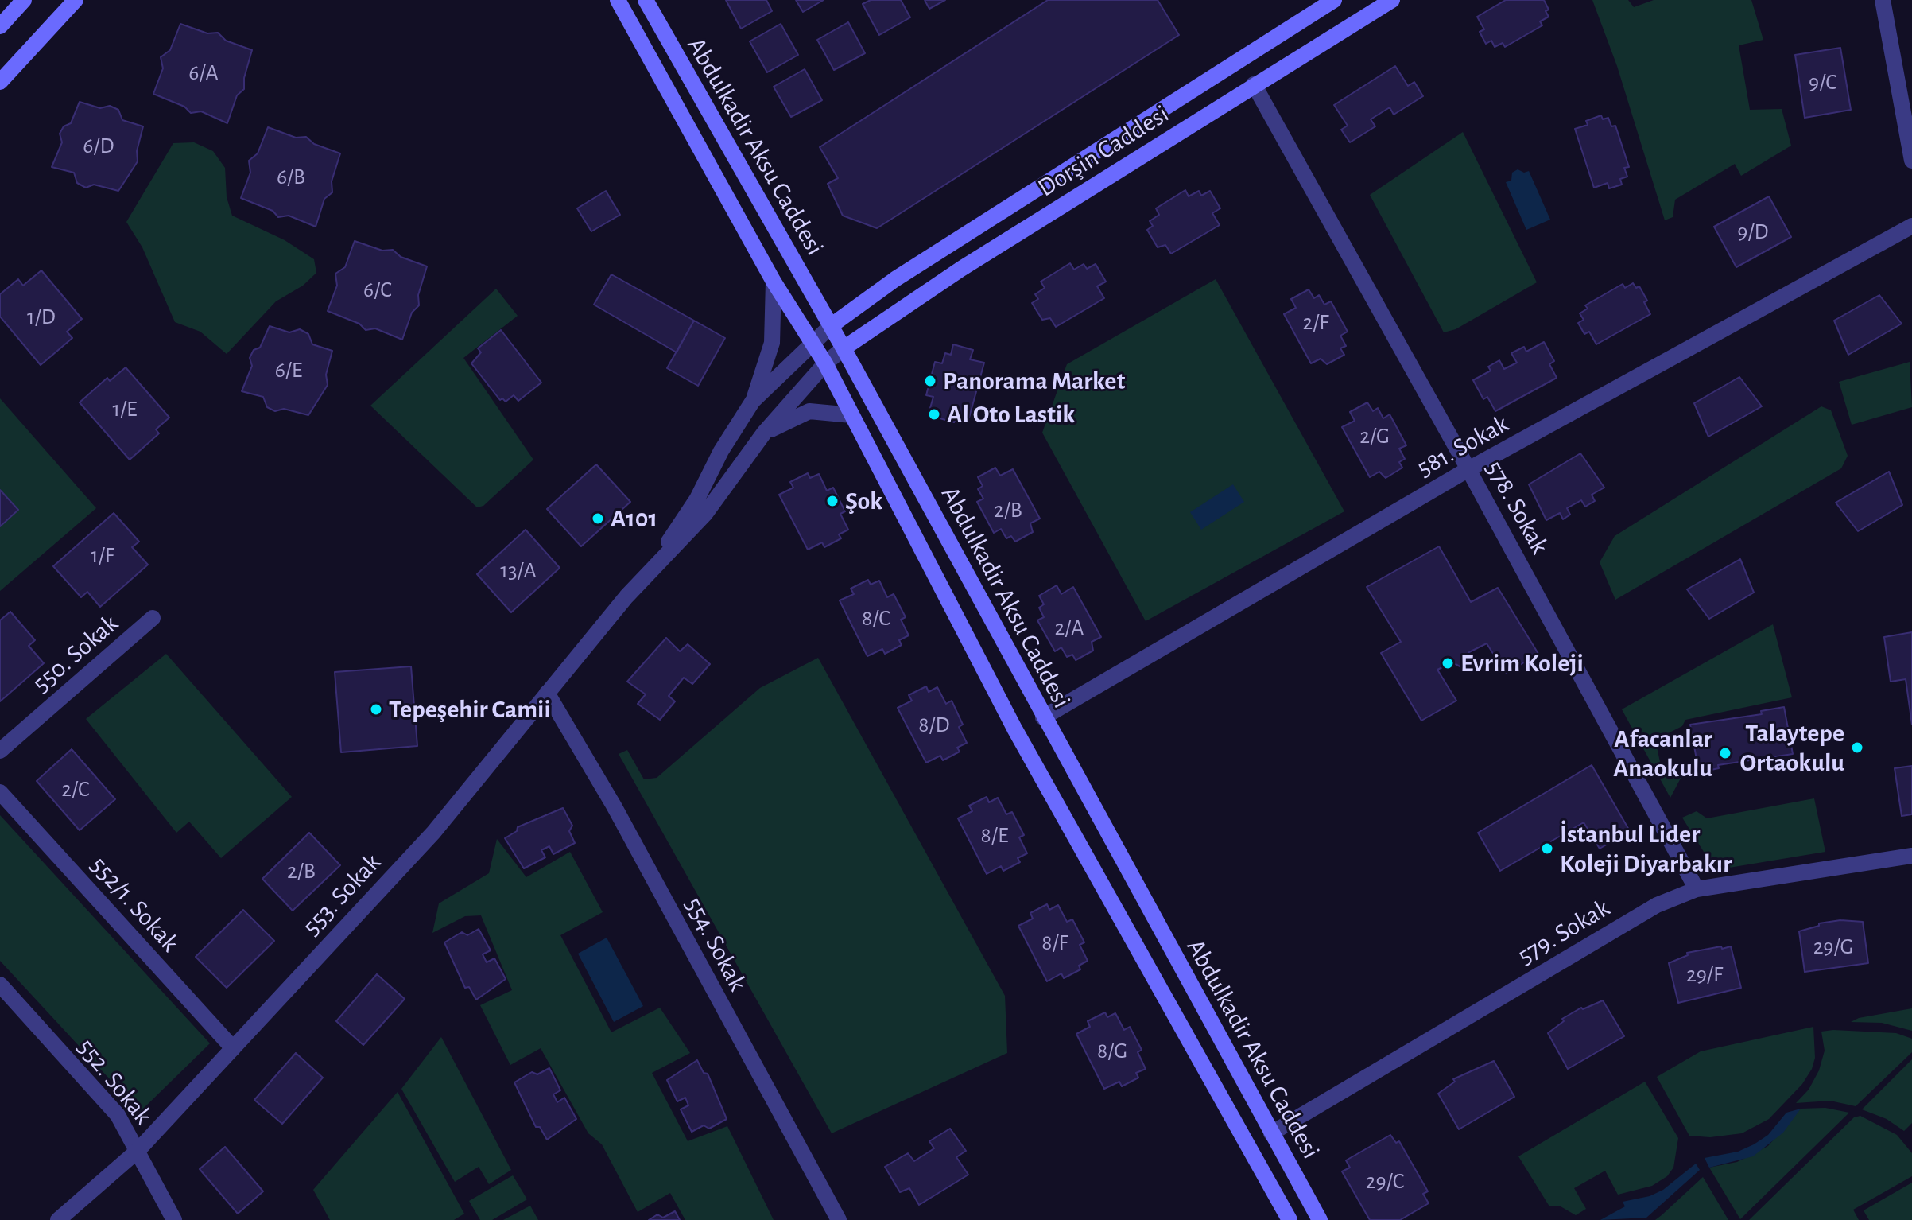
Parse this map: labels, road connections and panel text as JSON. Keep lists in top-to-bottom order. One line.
{"streets":{"main road":["Abdulkadir Aksu Caddesi","Dorşin Caddesi"],"street":["581. Sokak","578. Sokak","550. Sokak","553. Sokak","552/1. Sokak","579. Sokak","554. Sokak","552. Sokak"]},"crossings":[["Abdulkadir Aksu Caddesi","Dorşin Caddesi"],["Abdulkadir Aksu Caddesi","581. Sokak"],["Abdulkadir Aksu Caddesi","579. Sokak"],["Dorşin Caddesi","578. Sokak"],["581. Sokak","578. Sokak"],["578. Sokak","579. Sokak"],["553. Sokak","552/1. Sokak"],["553. Sokak","554. Sokak"],["553. Sokak","552. Sokak"]],"places":["Panorama Market","Al Oto Lastik","Şok","A101","Evrim Koleji","Tepeşehir Camii","Talaytepe Ortaokulu","Afacanlar Anaokulu","İstanbul Lider Koleji Diyarbakır"],"house_numbers":["6/A","9/C","6/D","6/B","9/D","6/C","1/D","2/F","6/E","1/E","2/G","2/B","1/F","13/A","8/C","2/A","8/D","2/C","8/E","2/B","8/F","29/G","29/F","8/G","29/C"]}
